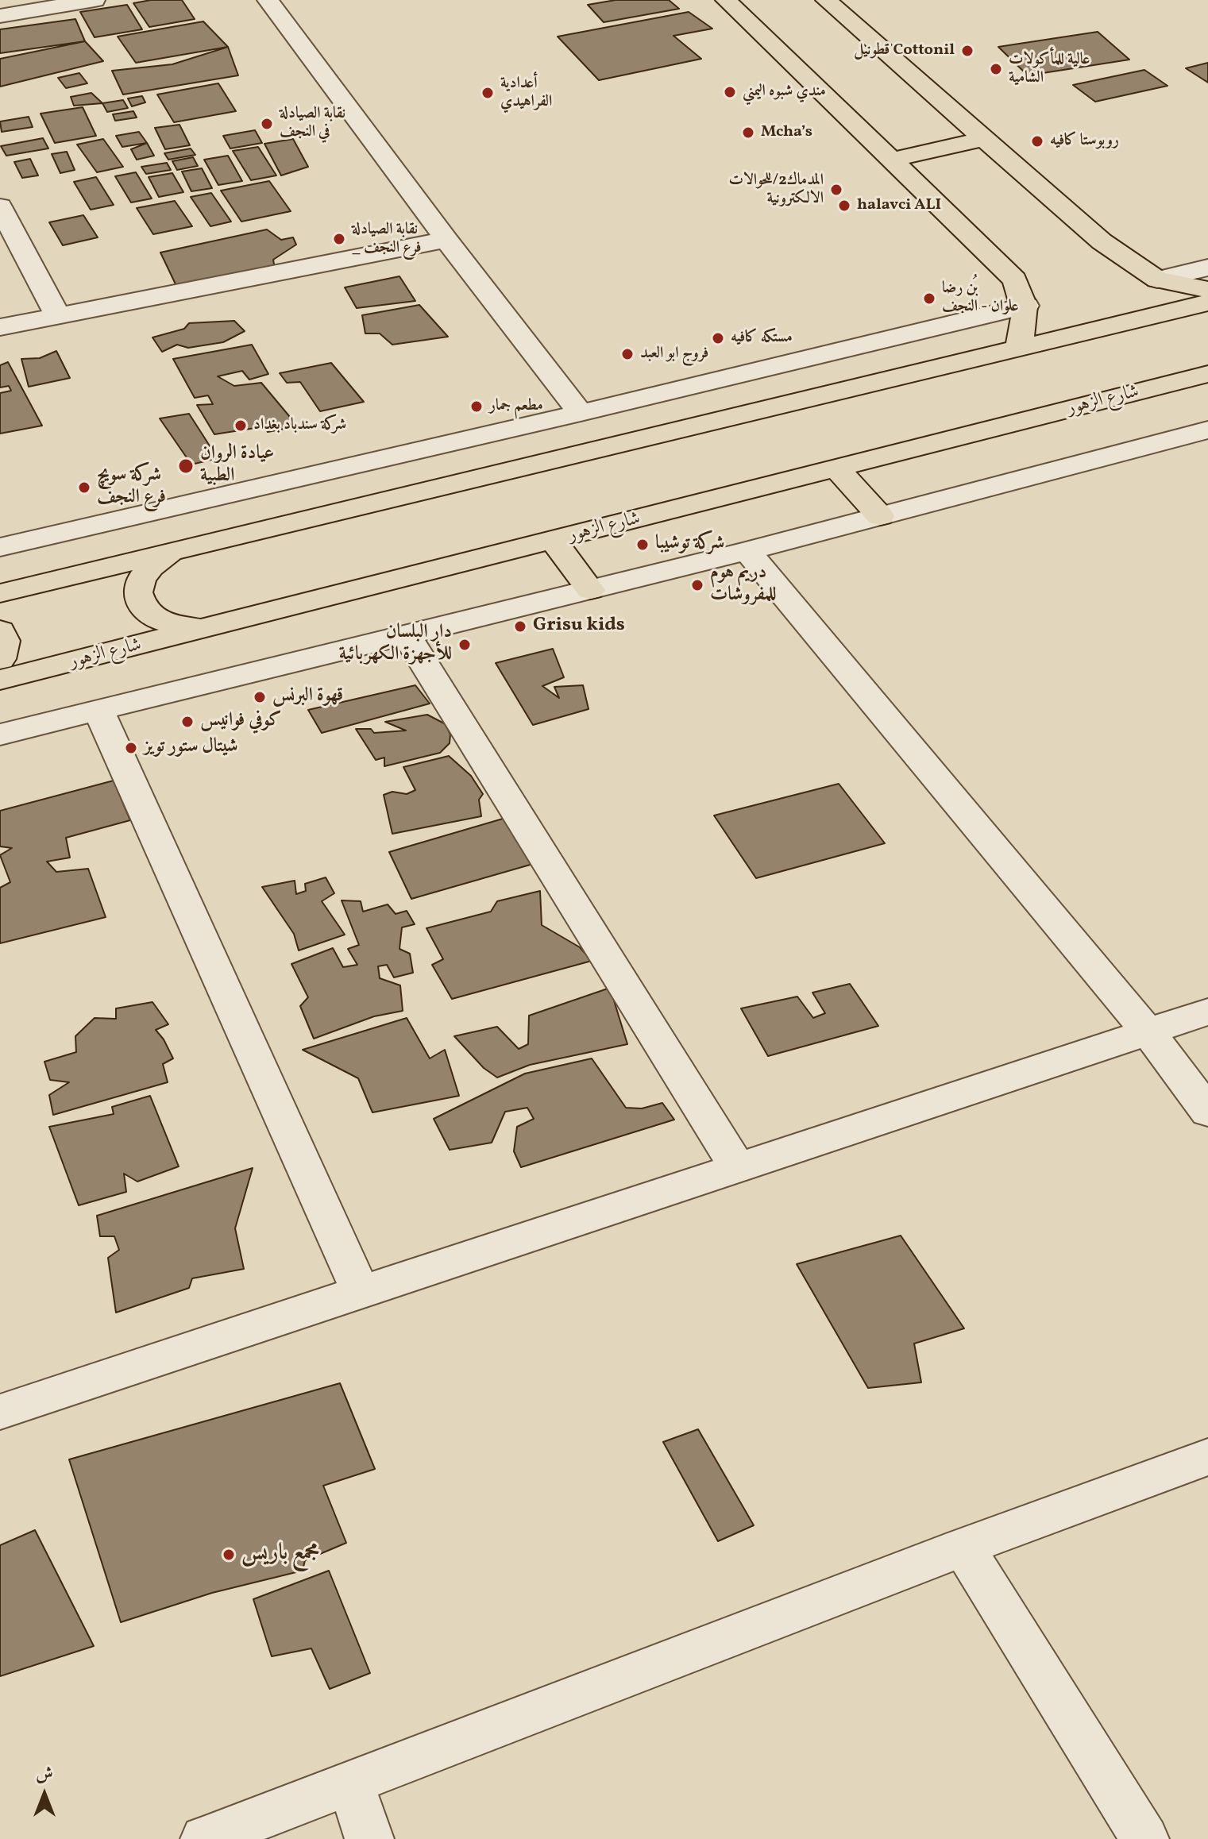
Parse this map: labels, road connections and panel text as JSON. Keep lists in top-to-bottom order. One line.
{"streets":{"main road":["شارع الزهور"]},"places":["قطونيل Cottonil","عالية للمأكولات الشامية","مندي شبوه اليمني","أعدادية الفراهيدي","نقابة الصيادلة في النجف","Mcha’s","روبوستا كافيه","المدماك2/للحوالات الالكترونية","halavci ALI","نقابة الصيادلة _ فرع النجف","بُن رضا علوان - النجف","مستكه كافيه","فروج ابو العبد","مطعم جمار","شركة سندباد بغداد","عيادة الروان الطبية","شركة سويچ فرع النجف","شركة توشيبا","دريم هوم للمفروشات","Grisu kids","دار البلسان للأجهزة الكهربائية","قهوة البرنس","كوفي فوانيس","شيتال ستور تويز","مجمع باريس"],"north":"top"}
